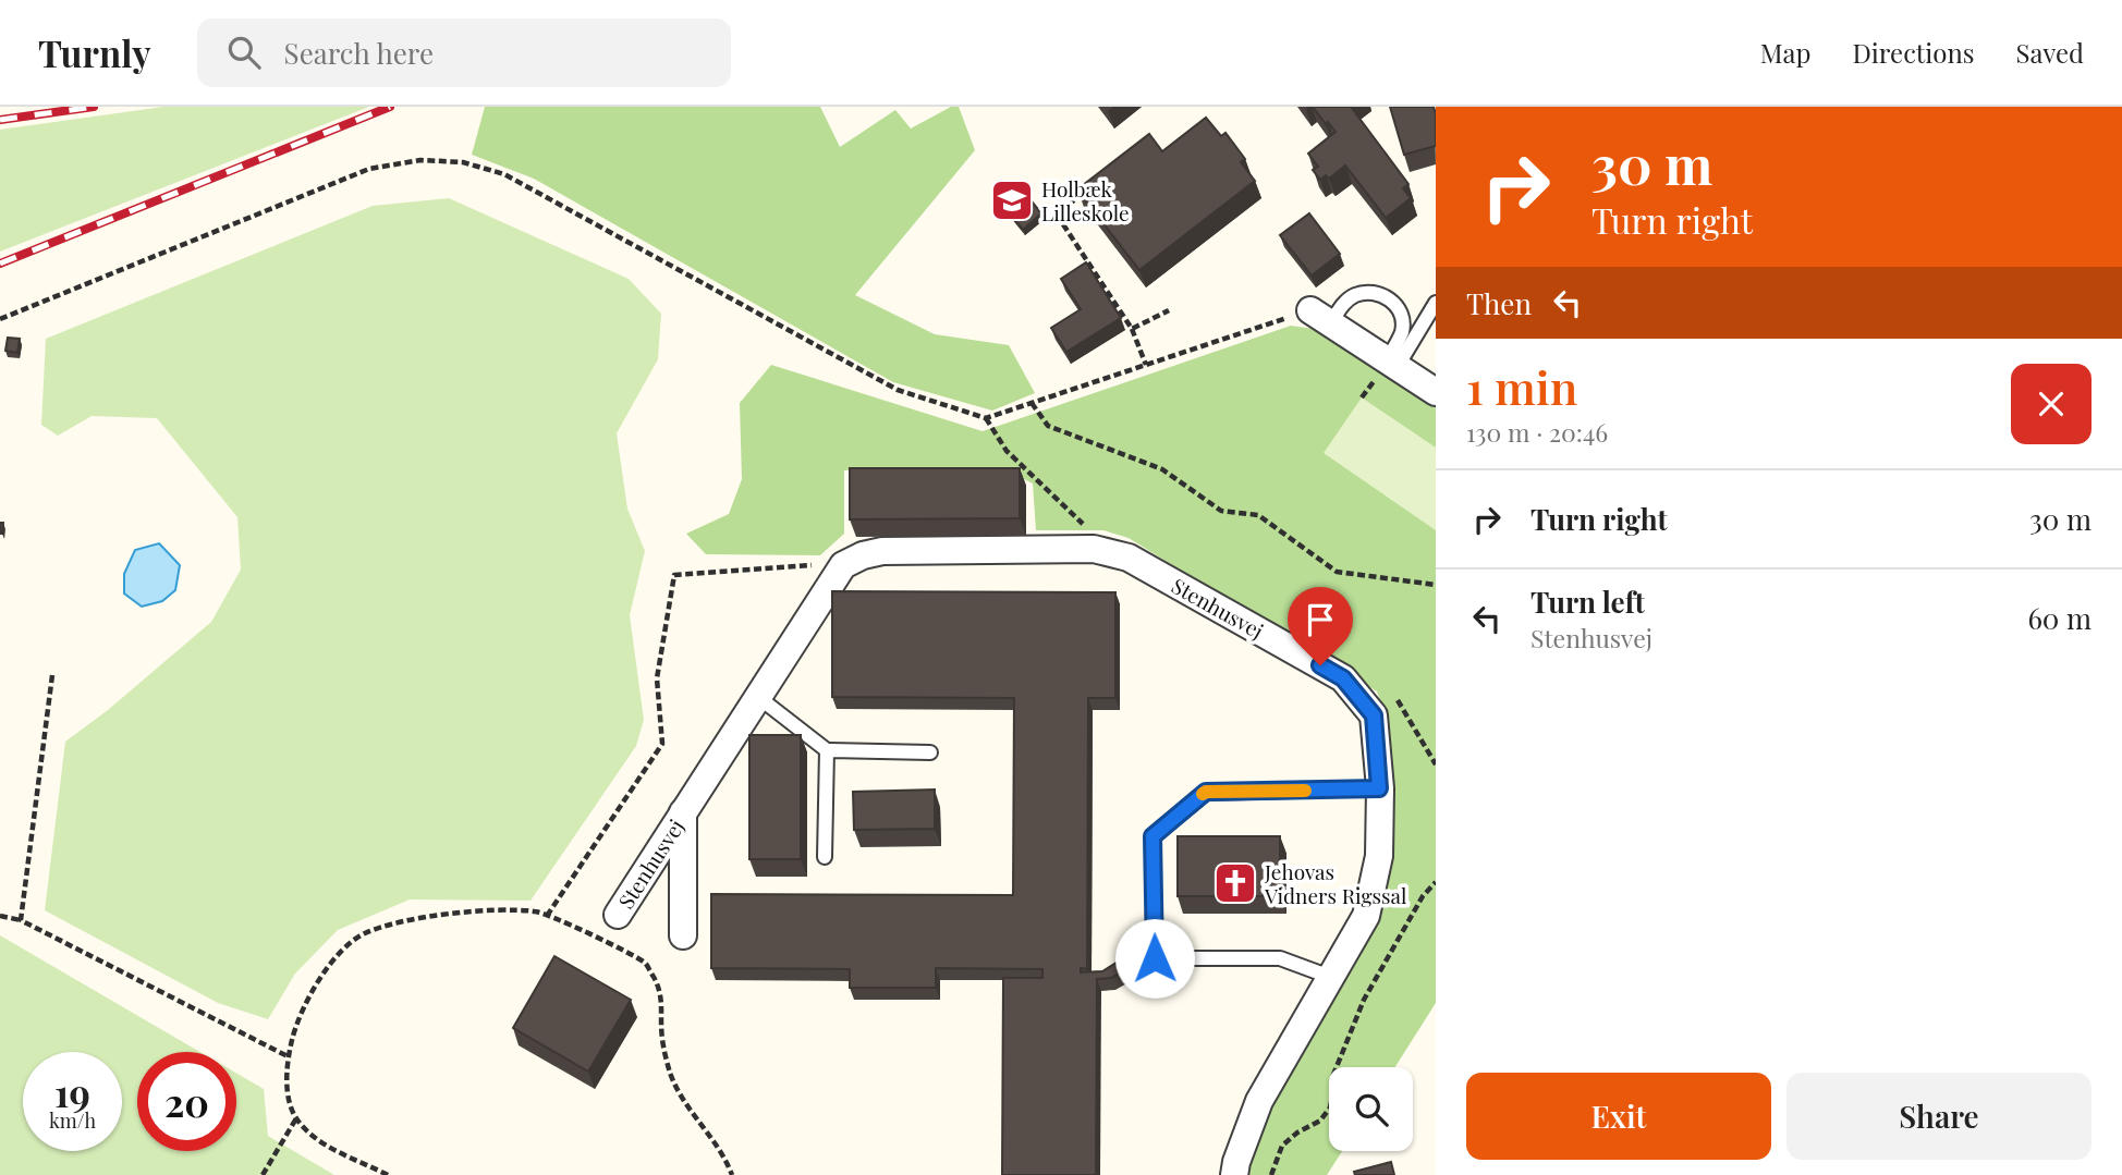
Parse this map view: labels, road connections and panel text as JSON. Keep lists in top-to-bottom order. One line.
{"streets":{"street":["Stenhusvej"]},"places":{"school or university":["Holbæk Lilleskole"],"church":["Jehovas Vidners Rigssal"]},"page":{"header":"Turnly","search":"Search here","nav":["Map","Directions","Saved"],"turn":["30 m","Turn right"],"then":"Then","heading":["1 min","130 m · 20:46"],"list":[{"name":"Turn right","value":"30 m"},{"name":"Turn left","note":"Stenhusvej","value":"60 m"}],"speed":"19 km/h","limit":"20","buttons":["Exit","Share"]}}
